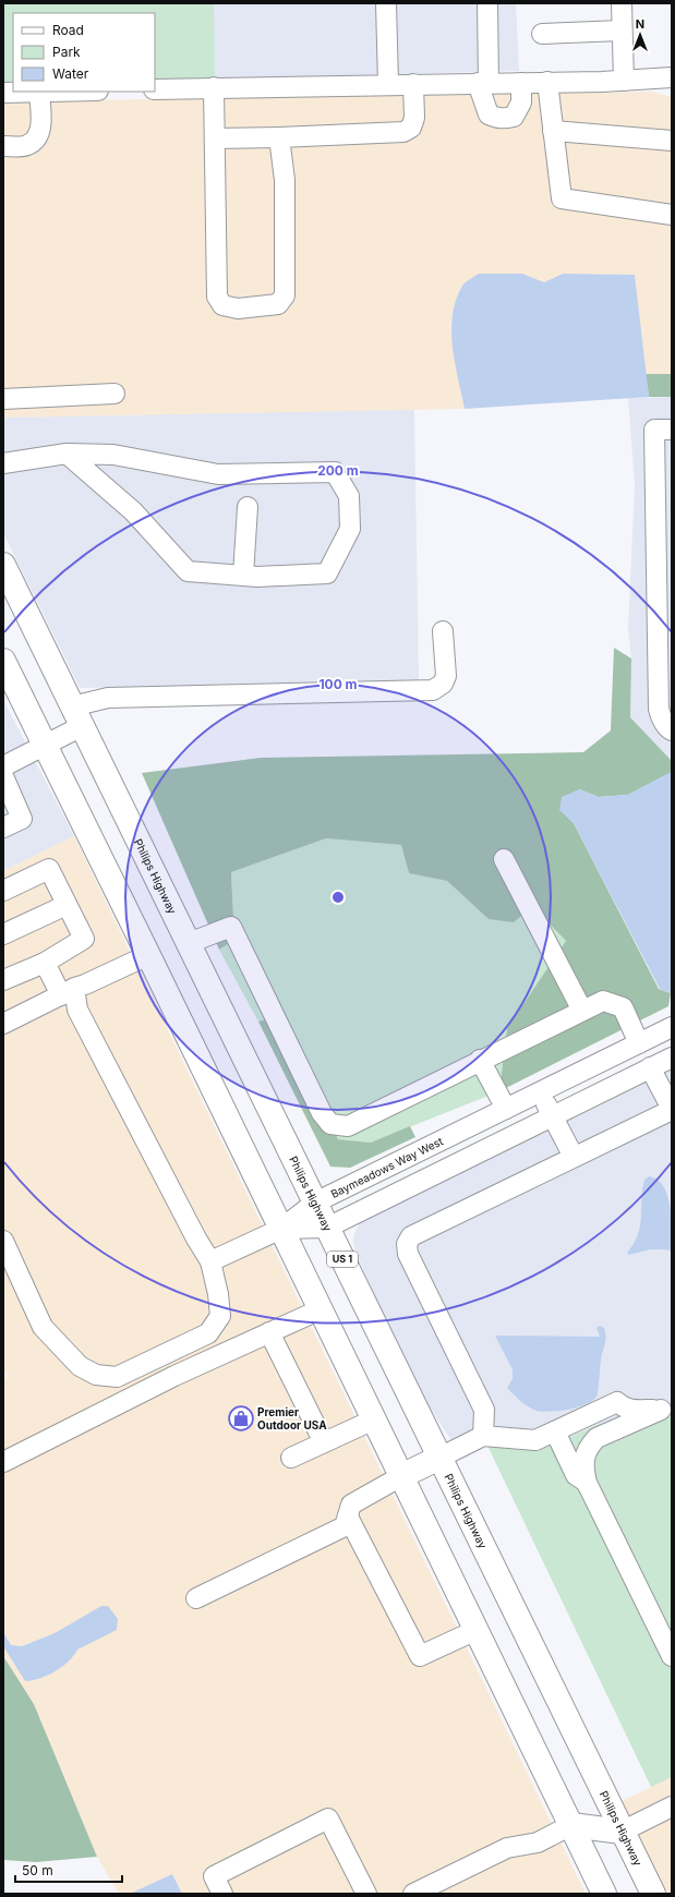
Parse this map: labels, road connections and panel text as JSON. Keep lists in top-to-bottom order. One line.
{"streets":{"main road":["Philips Highway","US 1"],"street":["Baymeadows Way West"]},"crossings":[["Philips Highway","Baymeadows Way West"]],"places":{"shop":["Premier Outdoor USA"]},"legend":["Road","Park","Water"],"scale_bar":"50 m","north":"top","rings":["200 m","100 m"]}
